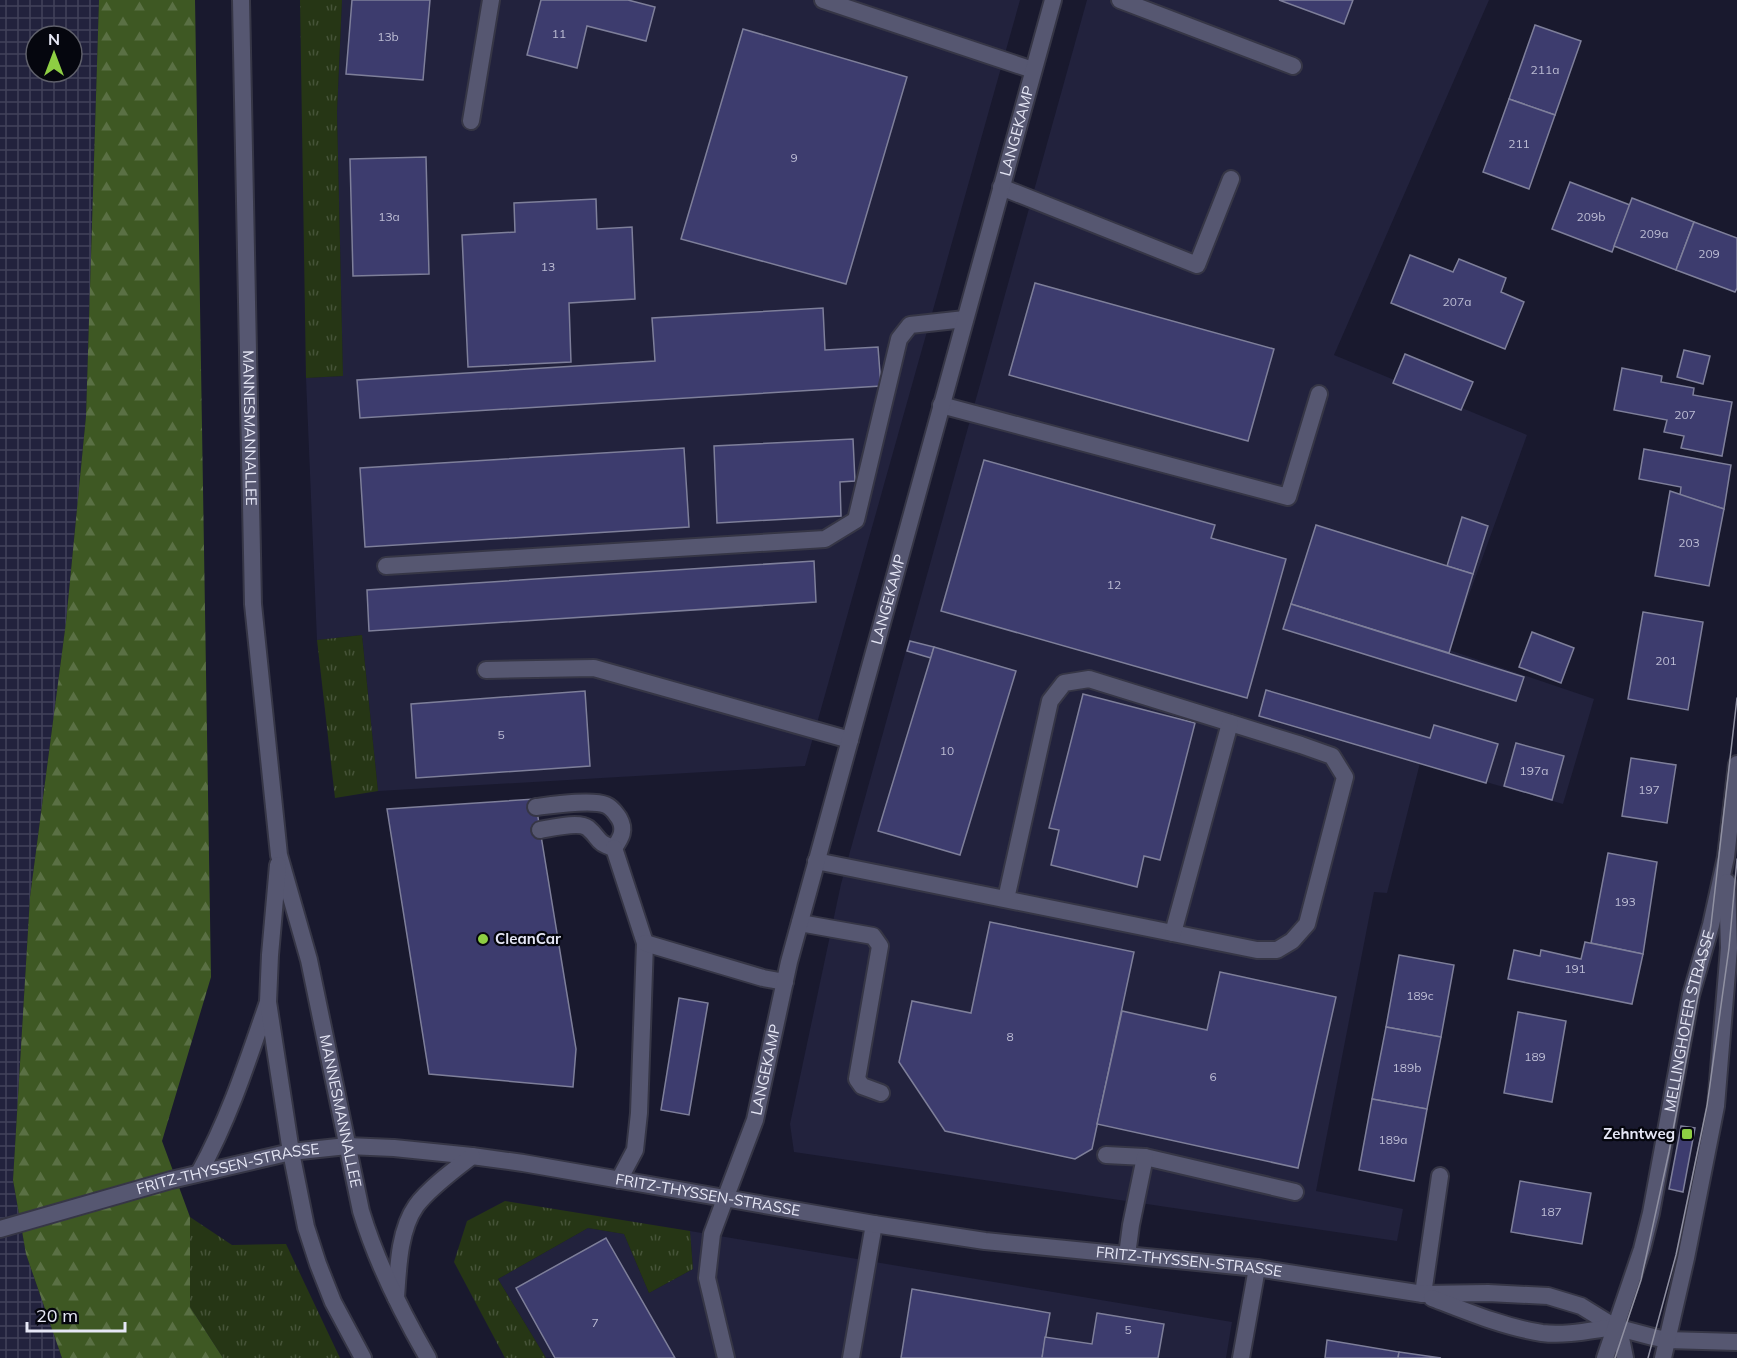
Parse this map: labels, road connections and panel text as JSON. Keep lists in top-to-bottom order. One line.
{"streets":{"street":["LANGEKAMP","MANNESMANNALLEE","MELLINGHOFER STRASSE","FRITZ-THYSSEN-STRASSE"]},"crossings":[["LANGEKAMP","FRITZ-THYSSEN-STRASSE"],["MANNESMANNALLEE","FRITZ-THYSSEN-STRASSE"],["MELLINGHOFER STRASSE","FRITZ-THYSSEN-STRASSE"]],"places":{"other":["CleanCar"],"transit":["Zehntweg"]},"house_numbers":["11","13b","211a","211","9","13a","209b","209a","209","13","207a","207","203","12","201","5","10","197a","197","193","191","189c","8","189","189b","6","189a","187","7","5"],"scale_bar":"20 m","north":"top"}
